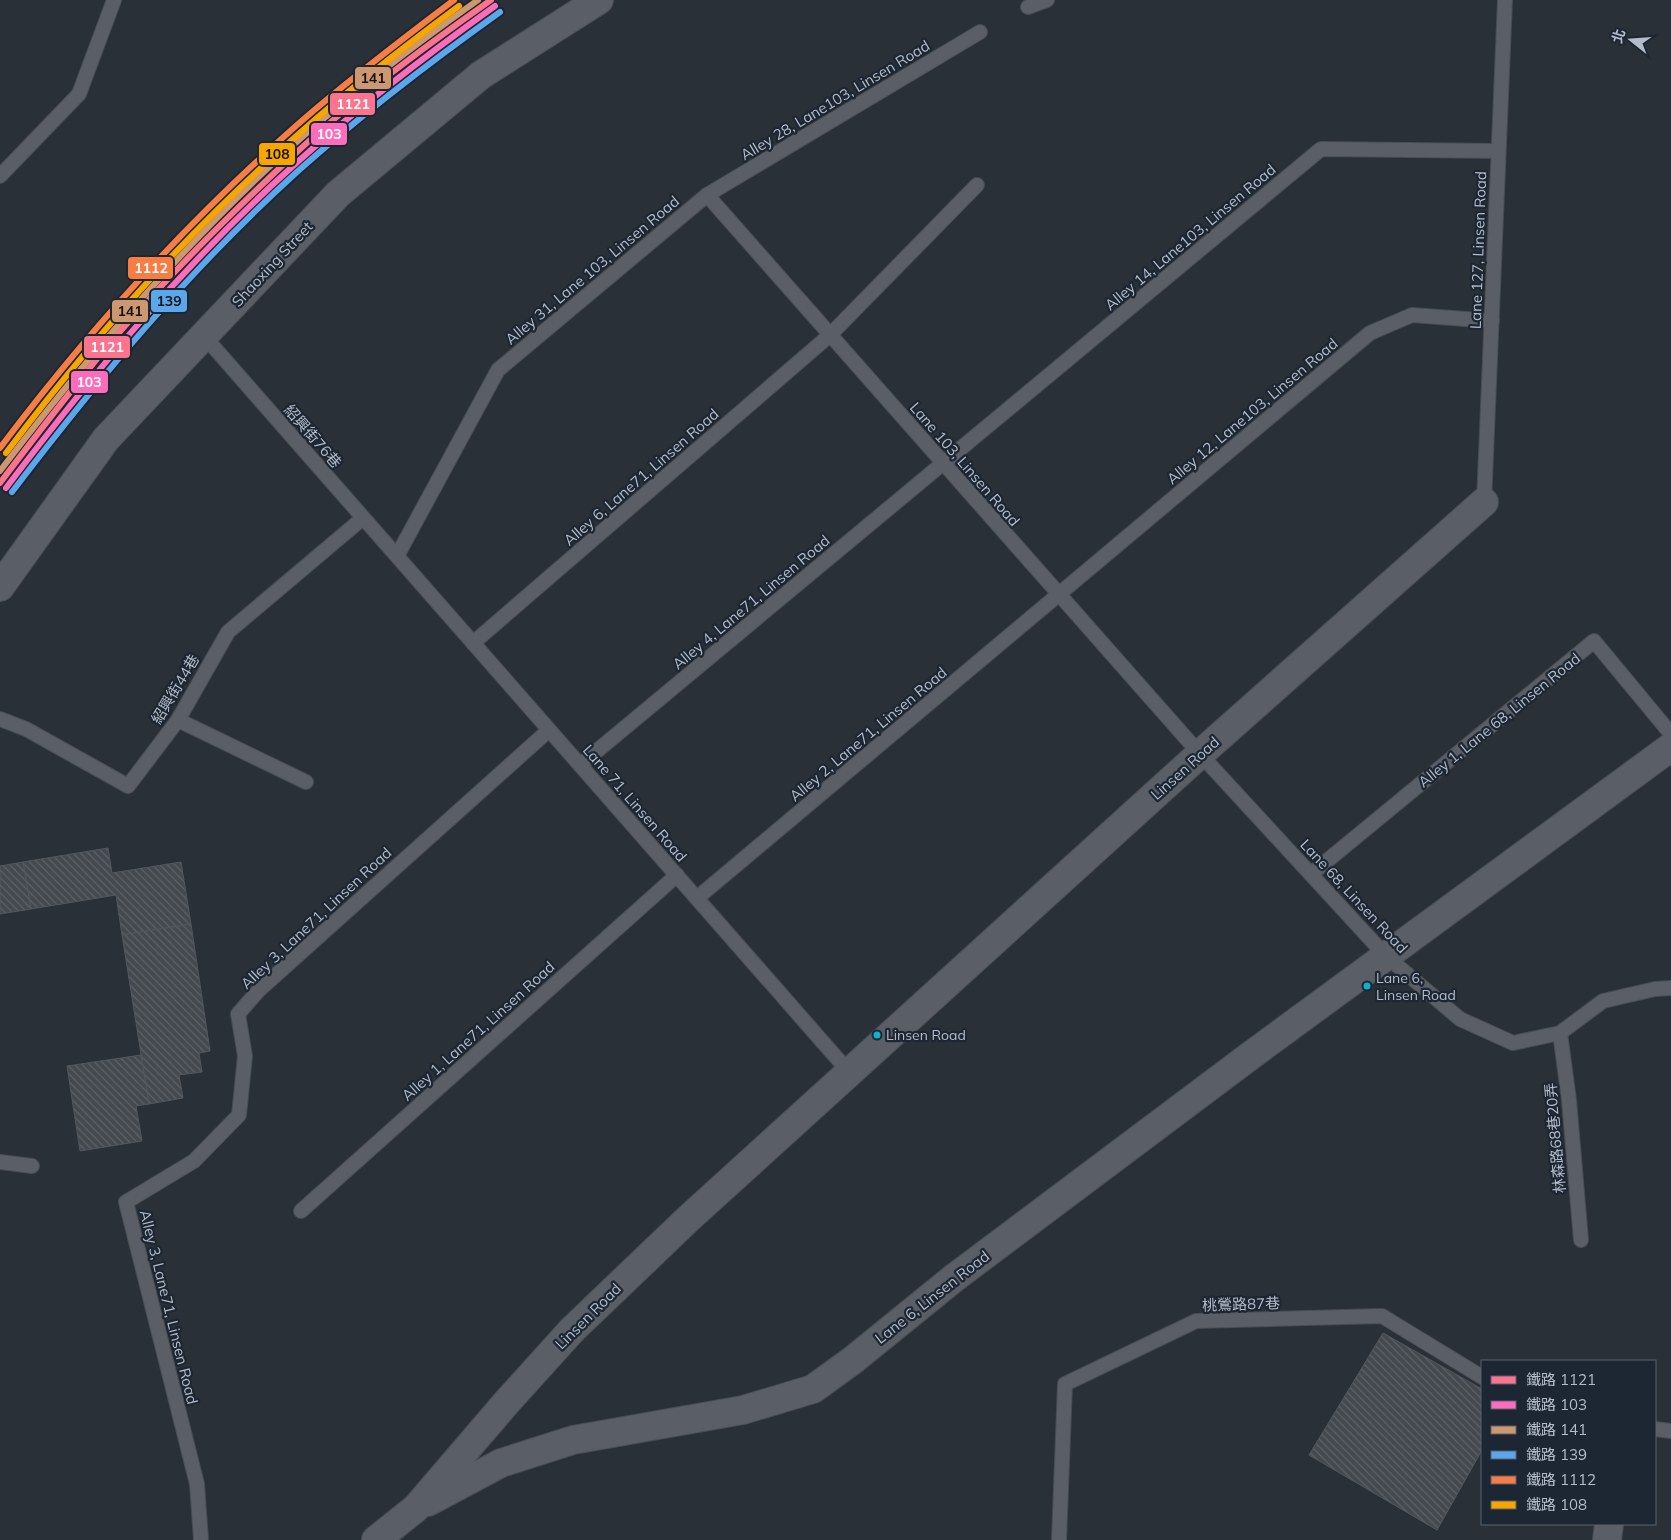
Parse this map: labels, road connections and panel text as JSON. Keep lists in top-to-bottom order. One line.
{"streets":{"street":["Shaoxing Street","Linsen Road","Lane 6, Linsen Road"],"lane":["Alley 28, Lane103, Linsen Road","Alley 14, Lane103, Linsen Road","Lane 127, Linsen Road","Alley 31, Lane 103, Linsen Road","Alley 12, Lane103, Linsen Road","紹興街76巷","Lane 103, Linsen Road","Alley 6, Lane71, Linsen Road","Alley 4, Lane71, Linsen Road","紹興街44巷","Alley 1, Lane 68, Linsen Road","Alley 2, Lane71, Linsen Road","Lane 71, Linsen Road","Lane 68, Linsen Road","Alley 3, Lane71, Linsen Road","Alley 1, Lane71, Linsen Road","林森路68巷20弄","桃鶯路87巷"]},"crossings":[["Alley 28, Lane103, Linsen Road","Alley 31, Lane 103, Linsen Road"],["Alley 28, Lane103, Linsen Road","Lane 103, Linsen Road"],["Alley 14, Lane103, Linsen Road","Lane 127, Linsen Road"],["Alley 14, Lane103, Linsen Road","Lane 103, Linsen Road"],["Alley 14, Lane103, Linsen Road","Alley 4, Lane71, Linsen Road"],["Lane 127, Linsen Road","Alley 12, Lane103, Linsen Road"],["Lane 127, Linsen Road","Linsen Road"],["Shaoxing Street","紹興街76巷"],["Alley 31, Lane 103, Linsen Road","紹興街76巷"],["Alley 31, Lane 103, Linsen Road","Lane 103, Linsen Road"],["Alley 31, Lane 103, Linsen Road","Lane 71, Linsen Road"],["Alley 12, Lane103, Linsen Road","Lane 103, Linsen Road"],["Alley 12, Lane103, Linsen Road","Alley 2, Lane71, Linsen Road"],["紹興街76巷","紹興街44巷"],["紹興街76巷","Lane 71, Linsen Road"],["Lane 103, Linsen Road","Alley 6, Lane71, Linsen Road"],["Lane 103, Linsen Road","Alley 4, Lane71, Linsen Road"],["Lane 103, Linsen Road","Alley 2, Lane71, Linsen Road"],["Lane 103, Linsen Road","Linsen Road"],["Lane 103, Linsen Road","Lane 68, Linsen Road"],["Alley 6, Lane71, Linsen Road","Lane 71, Linsen Road"],["Alley 4, Lane71, Linsen Road","Lane 71, Linsen Road"],["Alley 1, Lane 68, Linsen Road","Lane 68, Linsen Road"],["Alley 2, Lane71, Linsen Road","Lane 71, Linsen Road"],["Linsen Road","Lane 71, Linsen Road"],["Linsen Road","Lane 68, Linsen Road"],["Linsen Road","Lane 6, Linsen Road"],["Lane 71, Linsen Road","Alley 3, Lane71, Linsen Road"],["Lane 71, Linsen Road","Alley 1, Lane71, Linsen Road"],["Lane 68, Linsen Road","林森路68巷20弄"],["Lane 68, Linsen Road","Lane 6, Linsen Road"]],"places":["Lane 6, Linsen Road","Linsen Road"],"lines":["rail line 1121","rail line 141","rail line 1112","rail line 103","rail line 108","rail line 139"],"legend":["鐵路 1121","鐵路 103","鐵路 141","鐵路 139","鐵路 1112","鐵路 108"],"north":"left"}
